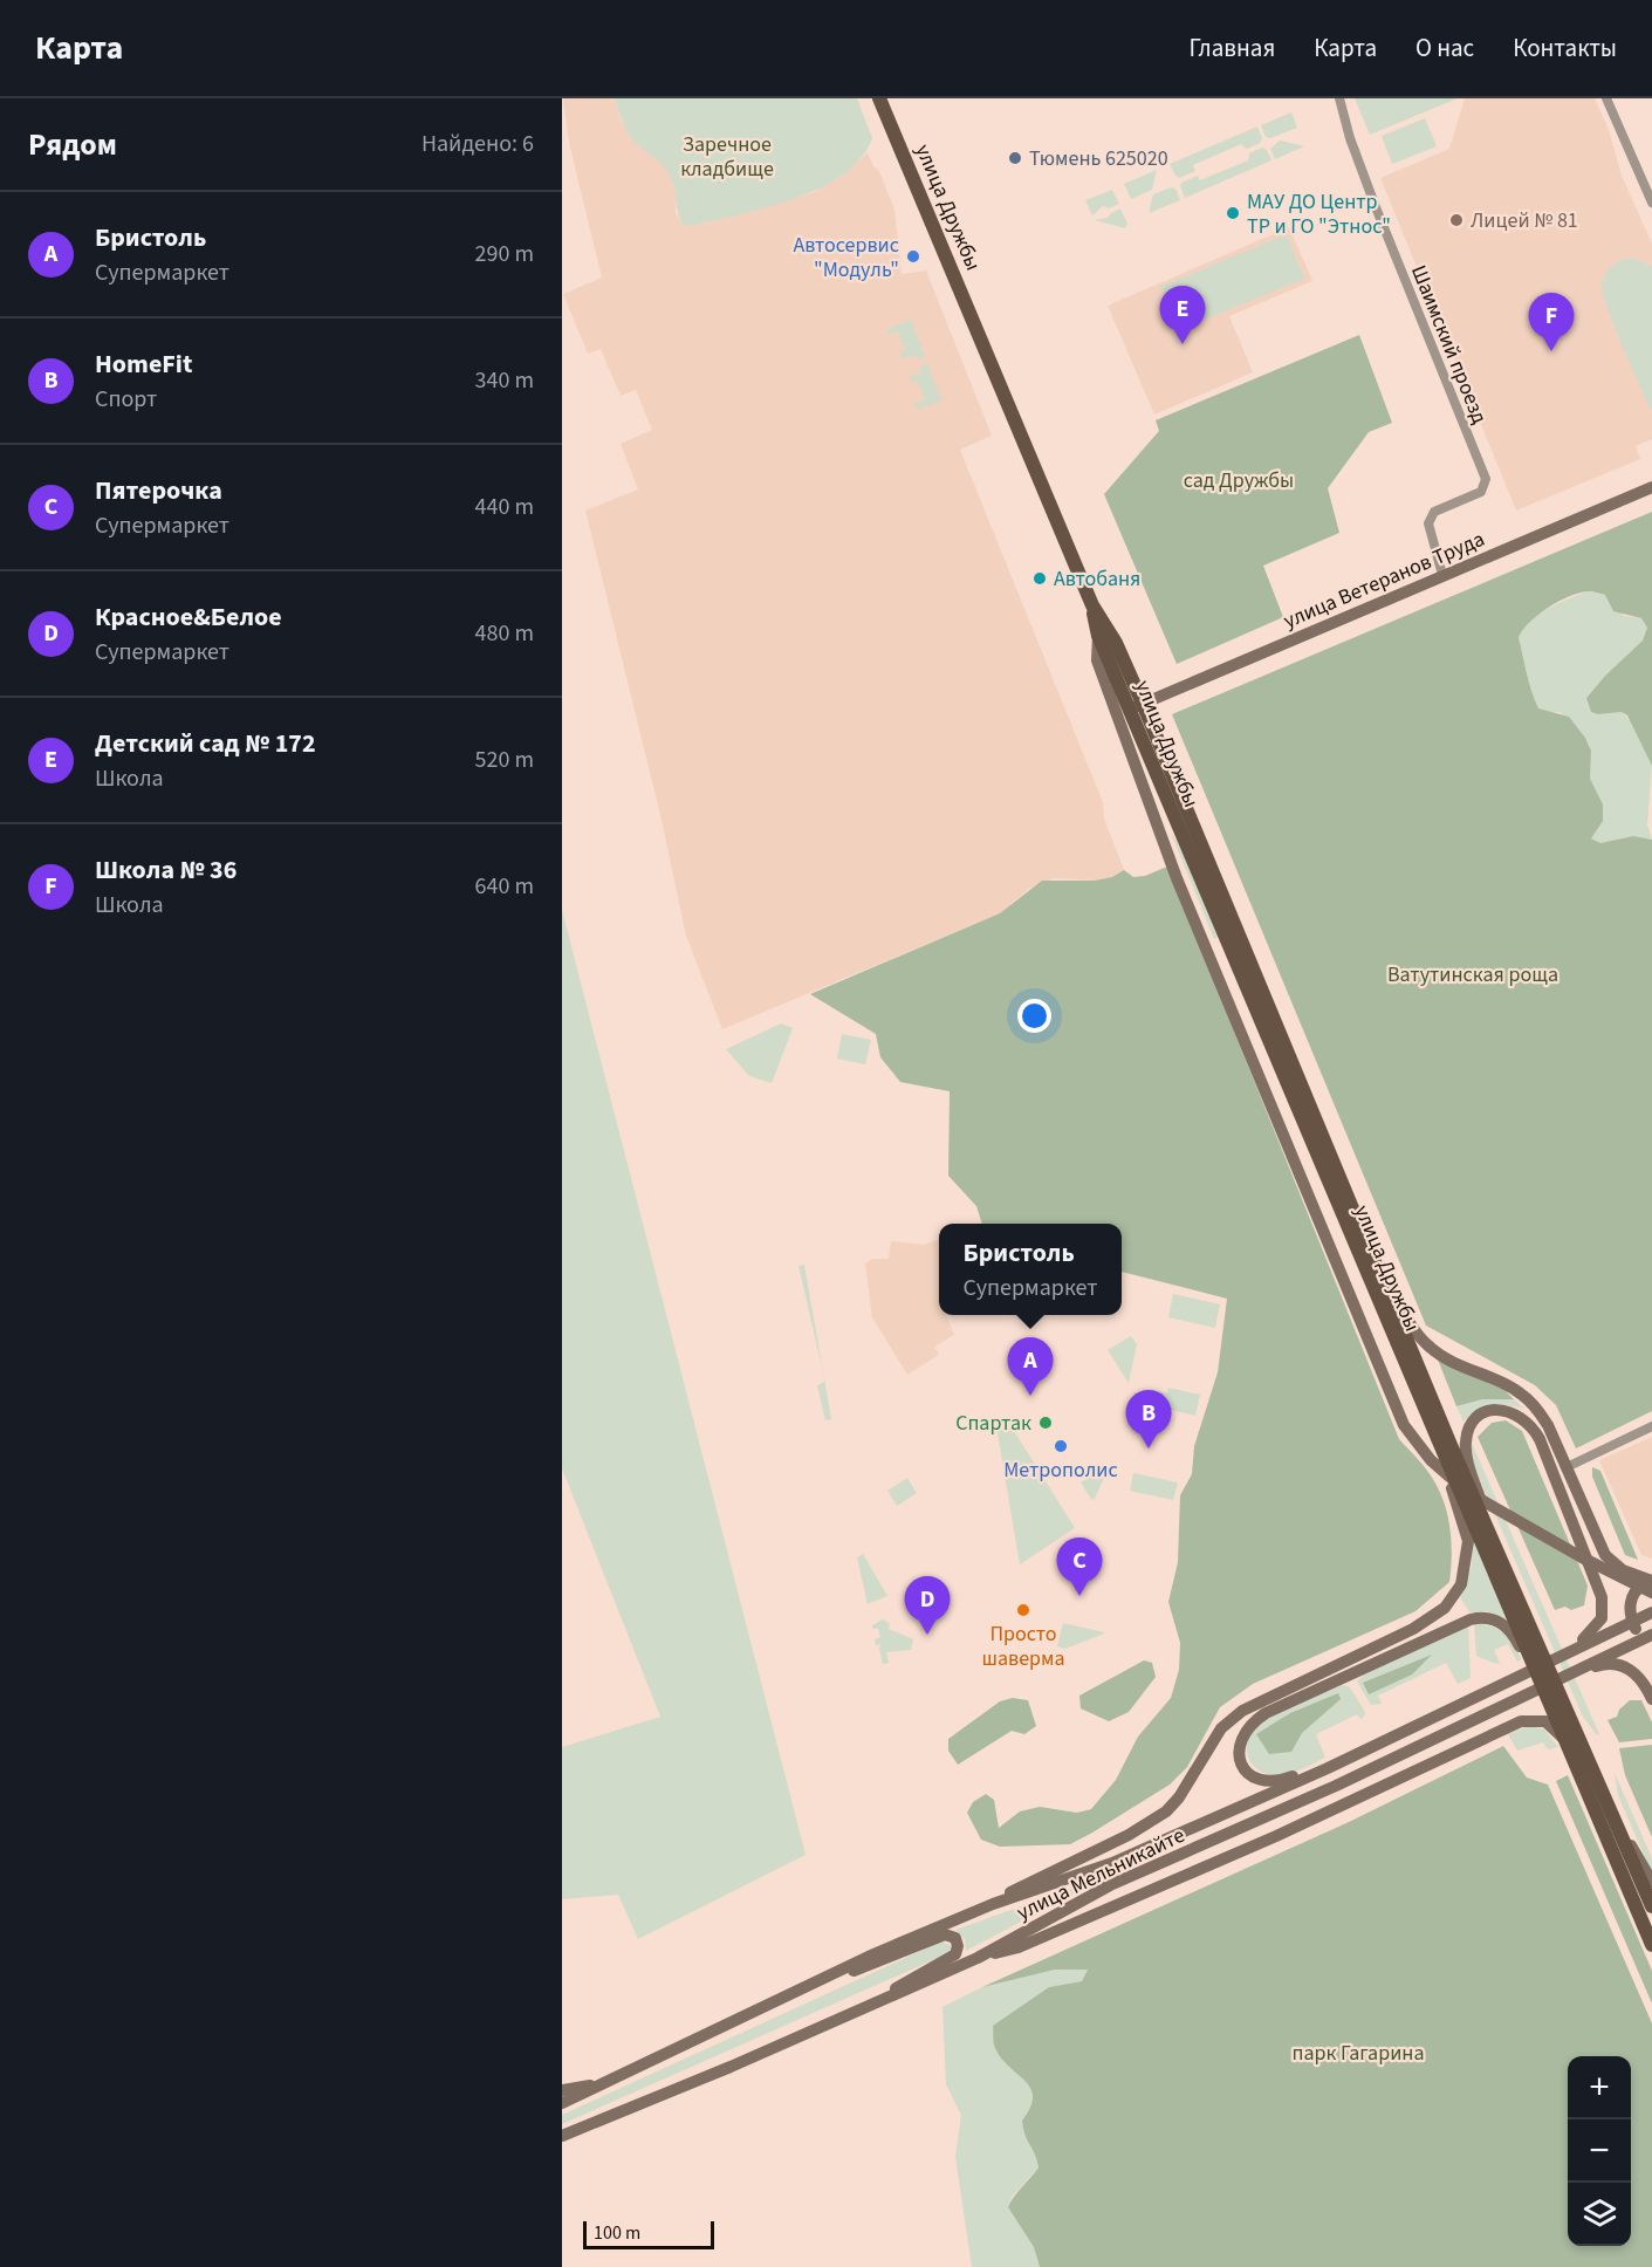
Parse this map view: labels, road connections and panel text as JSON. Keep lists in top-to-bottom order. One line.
{"streets":{"main road":["улица Дружбы","улица Ветеранов Труда","улица Мельникайте"],"street":["Шаимский проезд"]},"crossings":[["улица Дружбы","улица Ветеранов Труда"],["Шаимский проезд","улица Ветеранов Труда"]],"parks":["Заречное кладбище","сад Дружбы","Ватутинская роща","парк Гагарина"],"places":["Тюмень 625020","МАУ ДО Центр ТР и ГО \"Этнос\"","Лицей № 81","Автосервис \"Модуль\"","Автобаня","Спартак","Метрополис","Просто шаверма"],"scale_bar":"100 m","page":{"header":"Карта","nav":["Главная","Карта","О нас","Контакты"],"heading":["Рядом","Найдено: 6"],"list":[{"mark":"A","name":"Бристоль","note":"Супермаркет","value":"290 m"},{"mark":"B","name":"HomeFit","note":"Спорт","value":"340 m"},{"mark":"C","name":"Пятерочка","note":"Супермаркет","value":"440 m"},{"mark":"D","name":"Красное&Белое","note":"Супермаркет","value":"480 m"},{"mark":"E","name":"Детский сад № 172","note":"Школа","value":"520 m"},{"mark":"F","name":"Школа № 36","note":"Школа","value":"640 m"}],"pins":["E","F","A","B","C","D"],"popup":["Бристоль","Супермаркет"],"map_buttons":["+","−"],"scale":"100 m"}}
